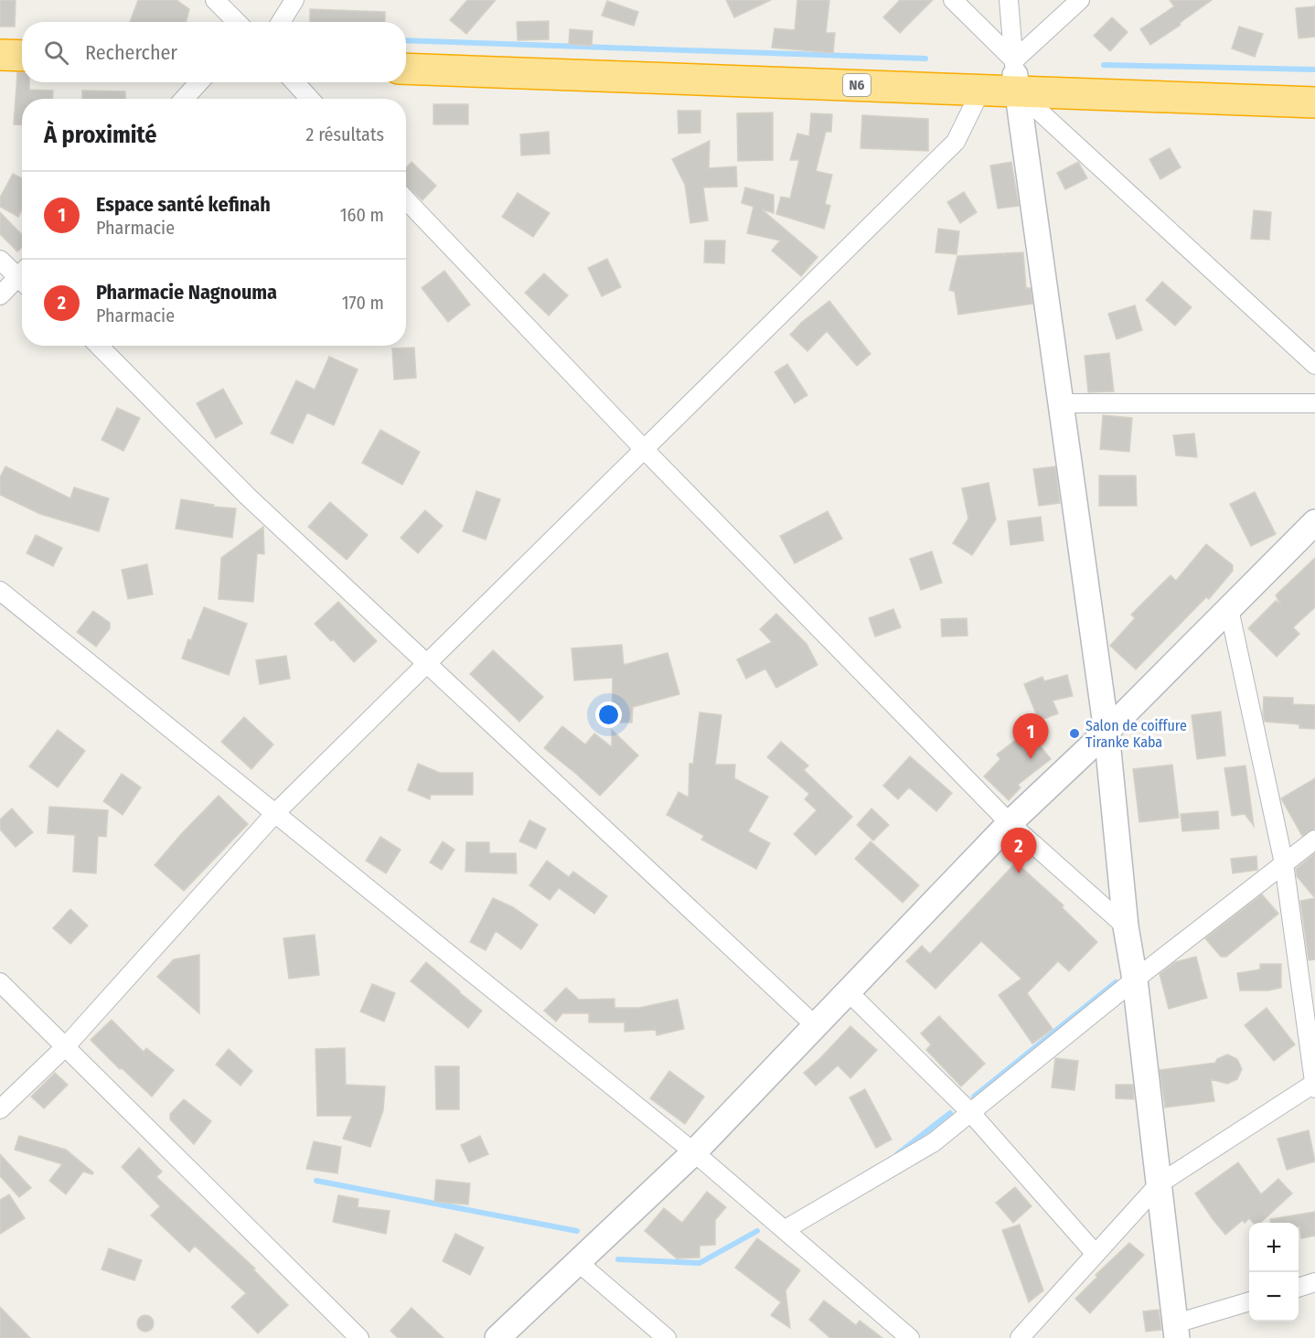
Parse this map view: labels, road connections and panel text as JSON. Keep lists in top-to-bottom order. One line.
{"streets":{"highway":["N6"]},"places":["Salon de coiffure Tiranke Kaba"],"page":{"search":"Rechercher","heading":["À proximité","2 résultats"],"list":[{"mark":"1","name":"Espace santé kefinah","note":"Pharmacie","value":"160 m"},{"mark":"2","name":"Pharmacie Nagnouma","note":"Pharmacie","value":"170 m"}],"pins":["1","2"],"map_buttons":["+","−"]}}
